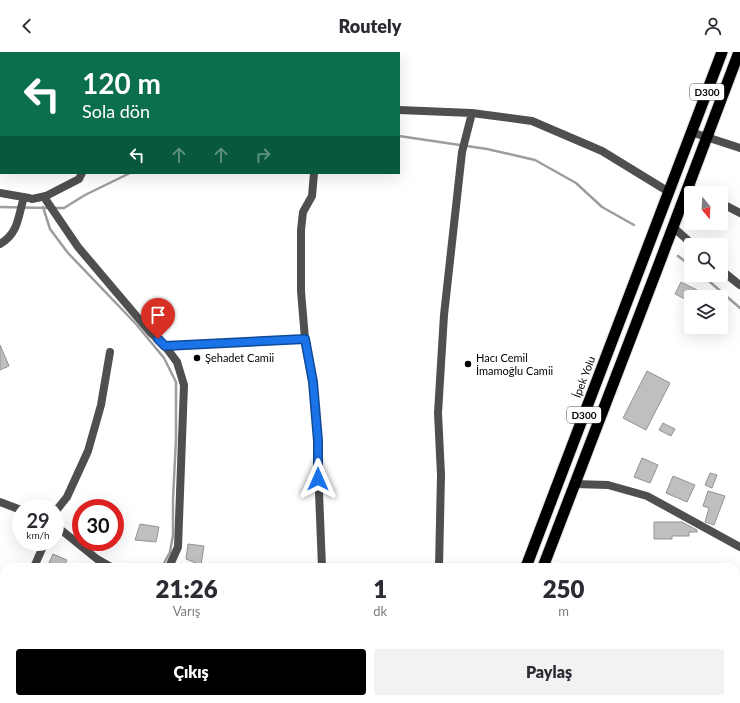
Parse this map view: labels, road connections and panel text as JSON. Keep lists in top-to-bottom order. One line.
{"streets":{"highway":["D300","İpek Yolu"]},"crossings":[["D300","İpek Yolu"]],"places":["Şehadet Camii","Hacı Cemil İmamoğlu Camii"],"north":"bottom","page":{"header":"Routely","turn":["120 m","Sola dön"],"speed":"29 km/h","limit":"30","eta":["21:26","Varış","1","dk","250","m"],"buttons":["Çıkış","Paylaş"]}}
